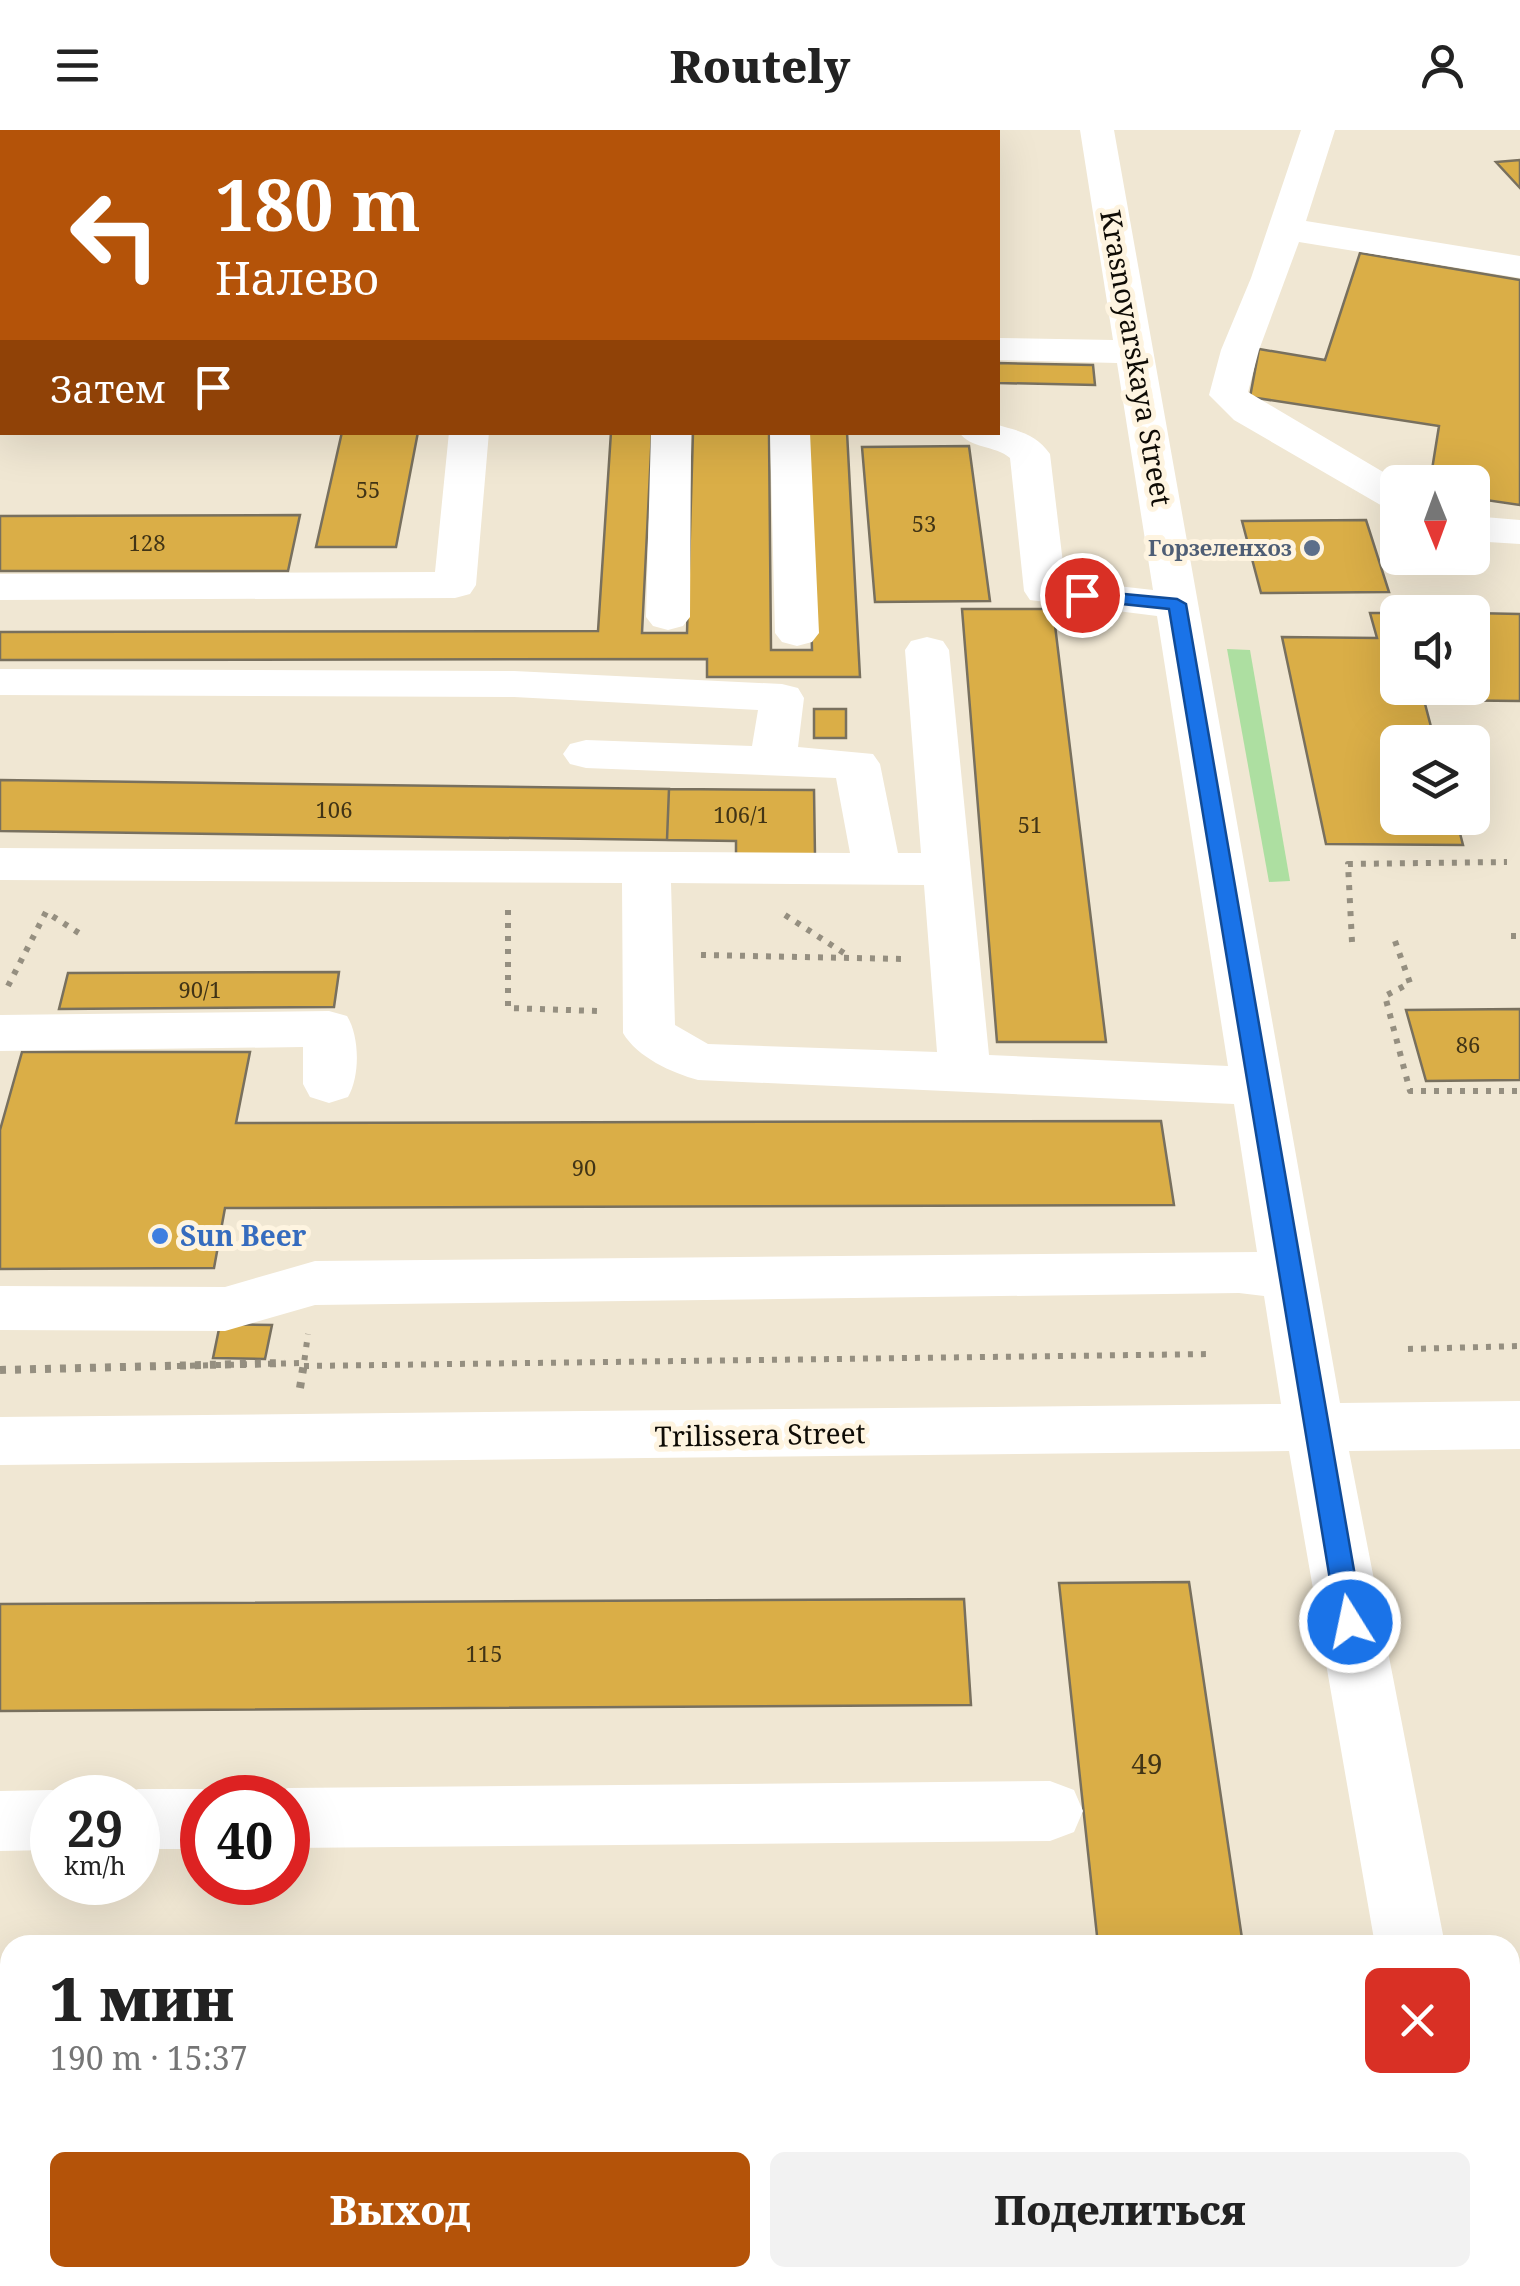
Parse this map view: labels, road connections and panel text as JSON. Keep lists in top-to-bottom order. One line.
{"streets":{"street":["Krasnoyarskaya Street","Trilissera Street"]},"crossings":[["Krasnoyarskaya Street","Trilissera Street"]],"places":["Горзеленхоз","Sun Beer"],"house_numbers":["55","53","128","106","106/1","51","90/1","86","90","115","49"],"north":"bottom","page":{"header":"Routely","turn":["180 m","Налево"],"then":"Затем","speed":"29 km/h","limit":"40","heading":["1 мин","190 m · 15:37"],"buttons":["Выход","Поделиться"]}}
